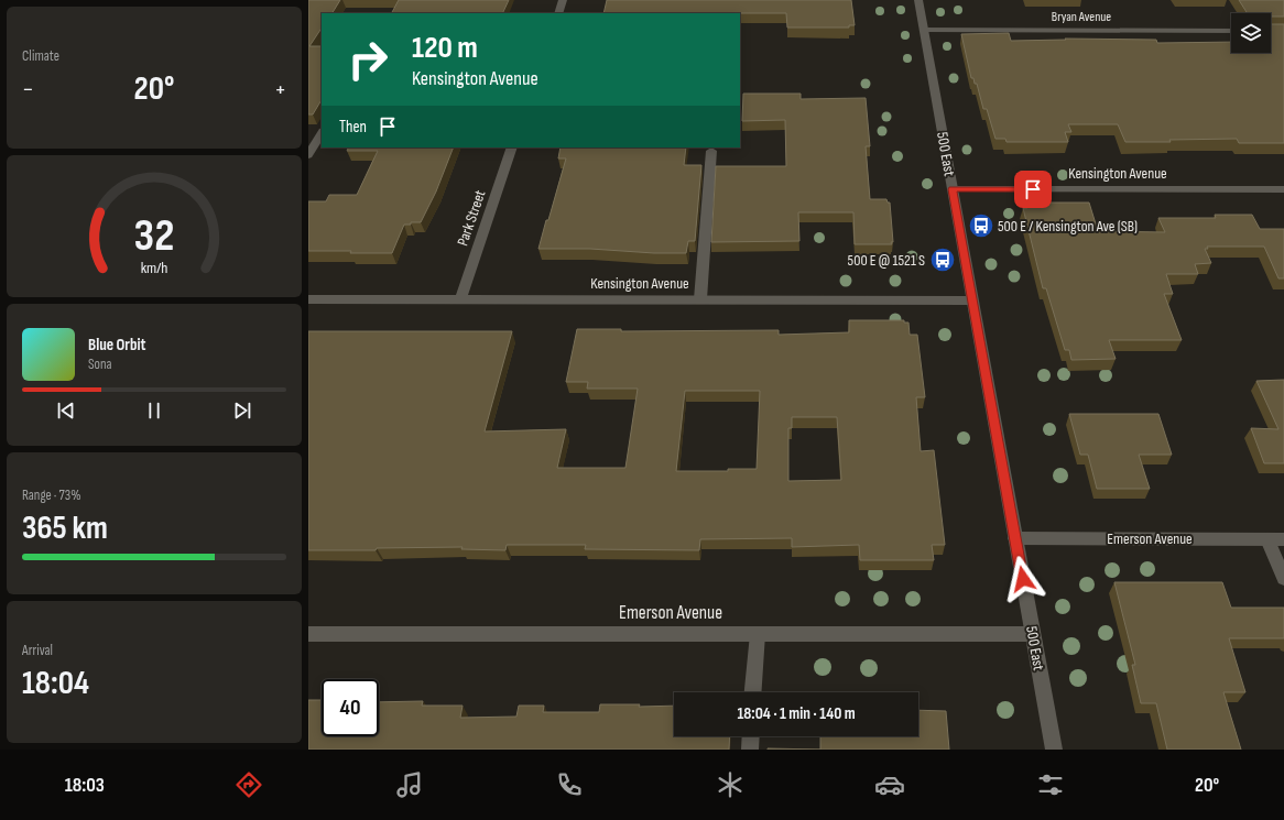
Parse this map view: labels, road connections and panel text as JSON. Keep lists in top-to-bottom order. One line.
{"streets":{"street":["Bryan Avenue","500 East","Kensington Avenue","Park Street","Emerson Avenue"]},"crossings":[["Bryan Avenue","500 East"],["500 East","Kensington Avenue"],["500 East","Emerson Avenue"],["Kensington Avenue","Park Street"]],"places":{"bus stop":["500 E / Kensington Ave (SB)","500 E @ 1521 S"]},"page":{"tile":["Climate",["Range · 73%","365 km"],["Arrival","18:04"]],"turn":["120 m","Kensington Avenue"],"heat":["−","20°","+"],"then":"Then","song":["Blue Orbit","Sona"],"limit":"40","trip":"18:04 · 1 min · 140 m","tabs":["18:03","20°"],"gauge":["32","km/h"]}}
